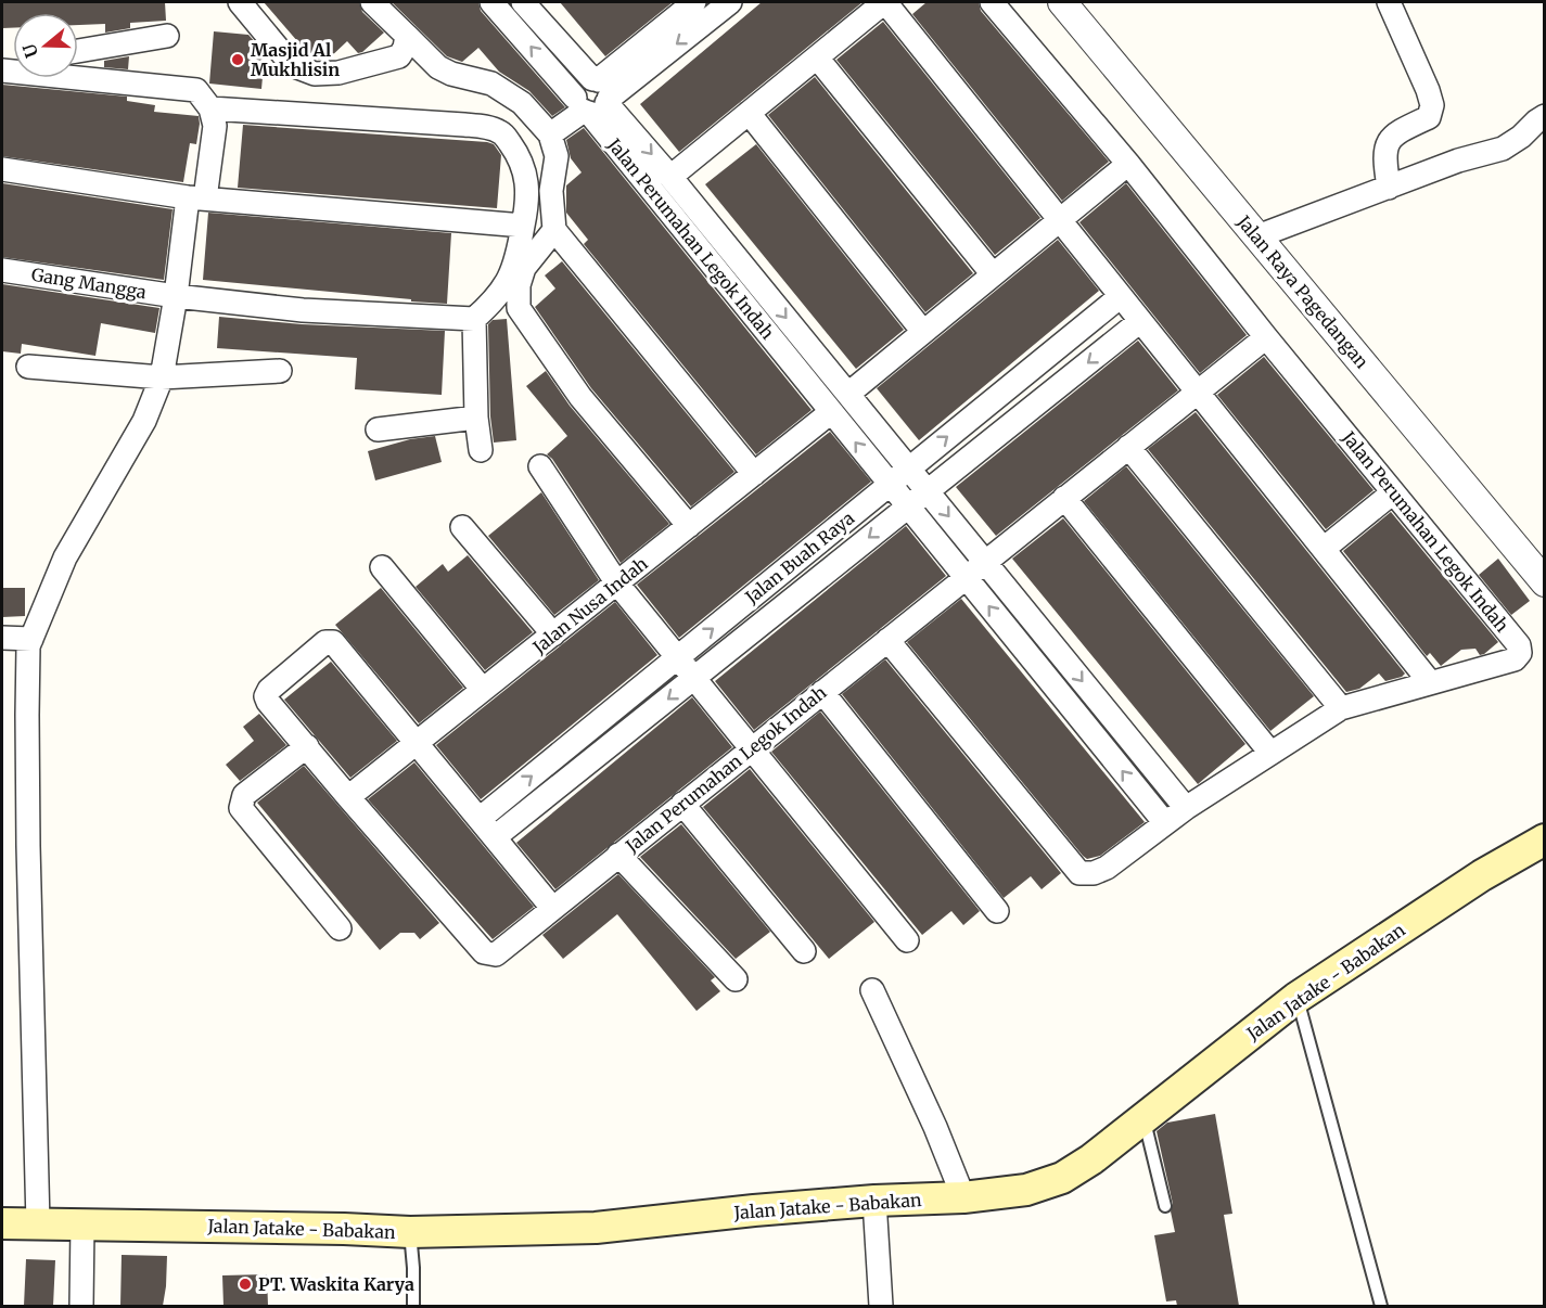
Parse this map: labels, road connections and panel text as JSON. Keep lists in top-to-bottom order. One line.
{"streets":{"main road":["Jalan Jatake - Babakan"],"street":["Jalan Perumahan Legok Indah","Gang Mangga","Jalan Raya Pagedangan","Jalan Buah Raya","Jalan Nusa Indah"]},"crossings":[["Jalan Perumahan Legok Indah","Jalan Buah Raya"],["Jalan Perumahan Legok Indah","Jalan Nusa Indah"]],"places":["Masjid Al Mukhlisin","PT. Waskita Karya"],"north":"left"}
